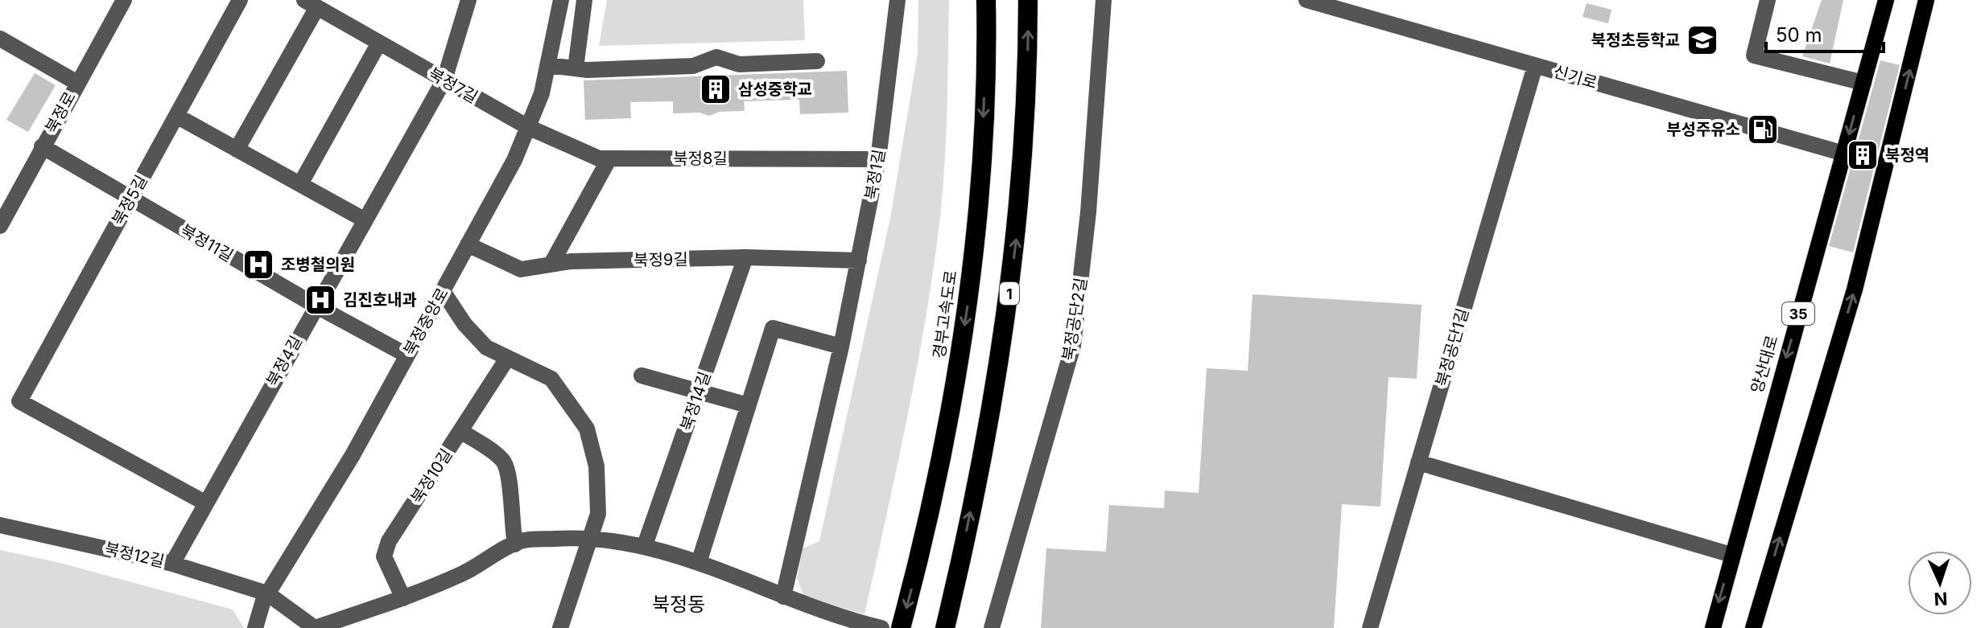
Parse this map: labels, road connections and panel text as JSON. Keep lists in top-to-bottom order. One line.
{"streets":{"highway":["1","경부고속도로"],"main road":["35","양산대로"],"street":["신기로","북정7길","북정로","북정8길","북정1길","북정5길","북정11길","북정9길","북정공단2길","북정중앙로","북정공단1길","북정4길","북정14길","북정10길","북정12길"]},"crossings":[["신기로","북정공단1길"],["신기로","양산대로"],["북정7길","북정8길"],["북정7길","북정중앙로"],["북정7길","북정4길"],["북정로","북정11길"],["북정8길","북정1길"],["북정8길","북정중앙로"],["북정1길","북정9길"],["북정5길","북정11길"],["북정5길","북정4길"],["북정11길","북정중앙로"],["북정11길","북정4길"],["북정9길","북정중앙로"],["북정9길","북정14길"],["북정중앙로","북정12길"],["북정4길","북정12길"]],"districts":["북정동"],"places":{"school or university":["북정초등학교"],"building":["삼성중학교","북정역"],"fuel station":["부성주유소"],"hospital":["조병철의원","김진호내과"]},"scale_bar":"50 m","north":"bottom"}
